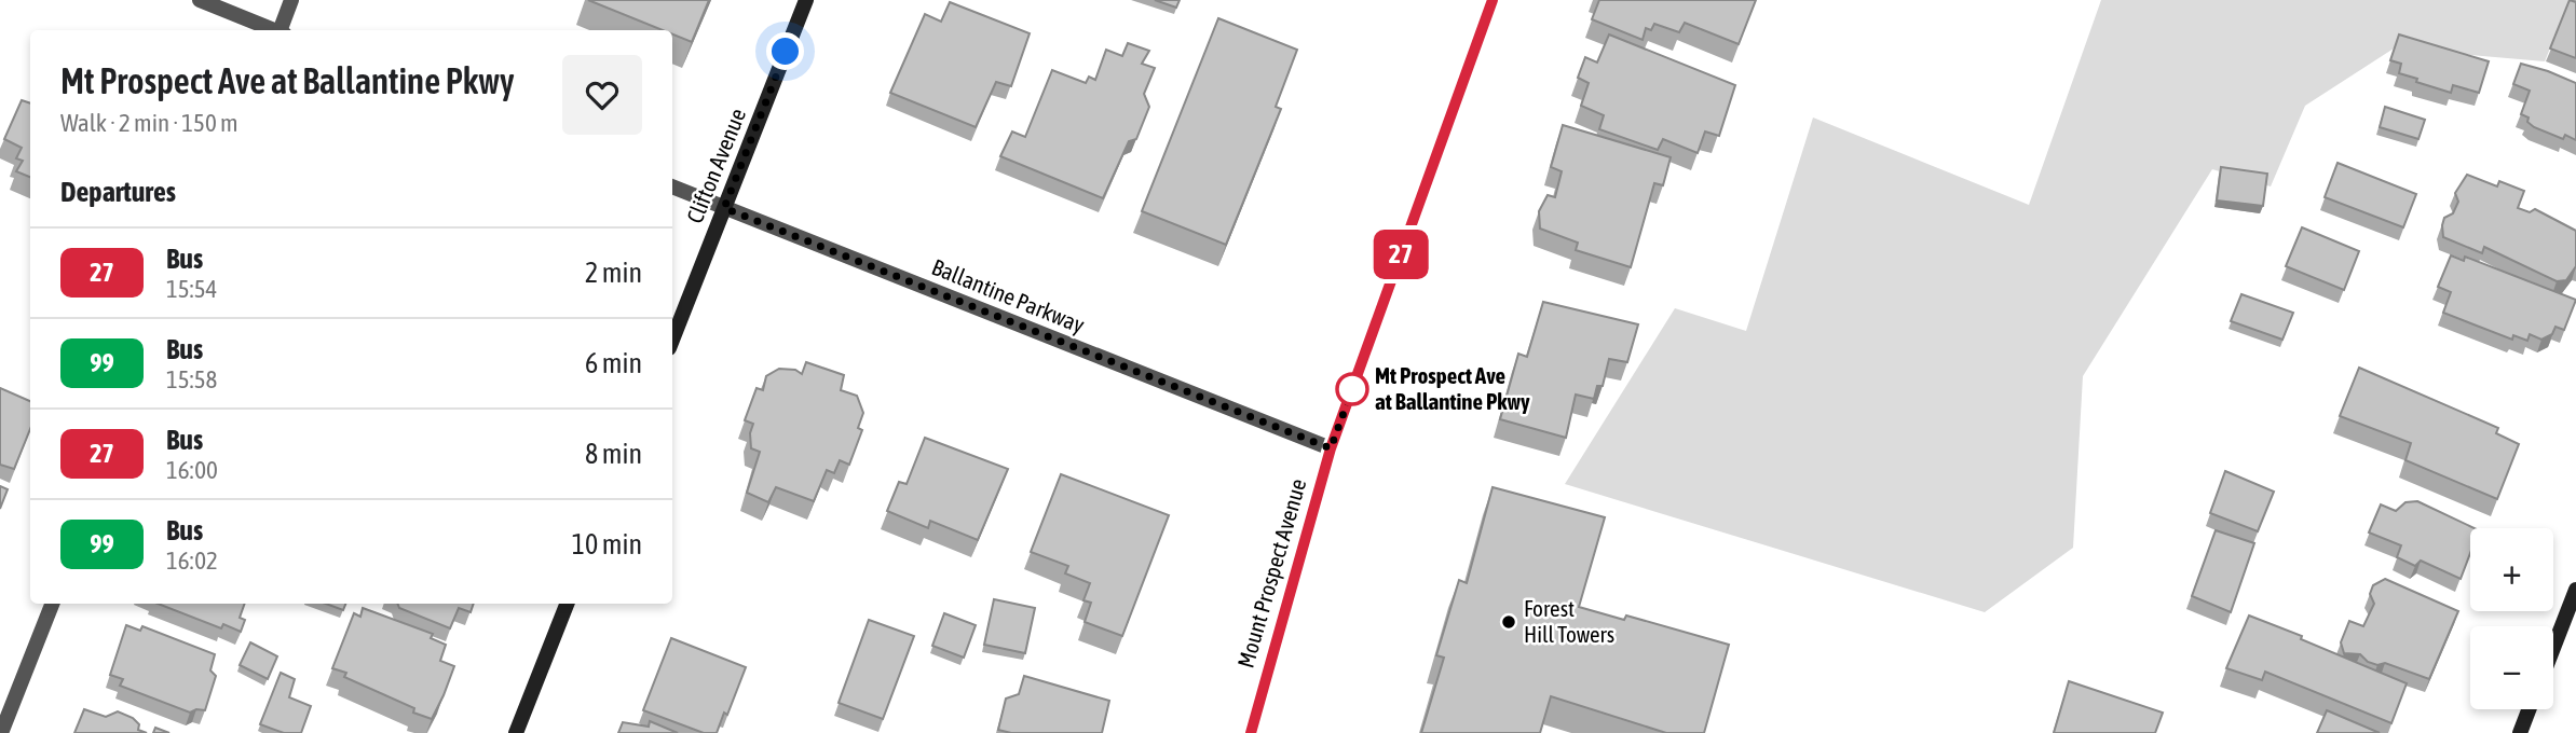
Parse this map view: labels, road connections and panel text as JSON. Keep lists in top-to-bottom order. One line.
{"streets":{"main road":["Clifton Avenue","Mount Prospect Avenue"],"street":["Ballantine Parkway"]},"crossings":[["Clifton Avenue","Ballantine Parkway"],["Ballantine Parkway","Mount Prospect Avenue"]],"places":["Mt Prospect Ave at Ballantine Pkwy","Forest Hill Towers"],"lines":["bus line 27"],"page":{"on_map":"27","heading":[["Mt Prospect Ave at Ballantine Pkwy","Walk · 2 min · 150 m"],"Departures"],"list":[{"mark":"27","name":"Bus","note":"15:54","value":"2 min"},{"mark":"99","name":"Bus","note":"15:58","value":"6 min"},{"mark":"27","name":"Bus","note":"16:00","value":"8 min"},{"mark":"99","name":"Bus","note":"16:02","value":"10 min"}],"map_buttons":["+","−"]}}
